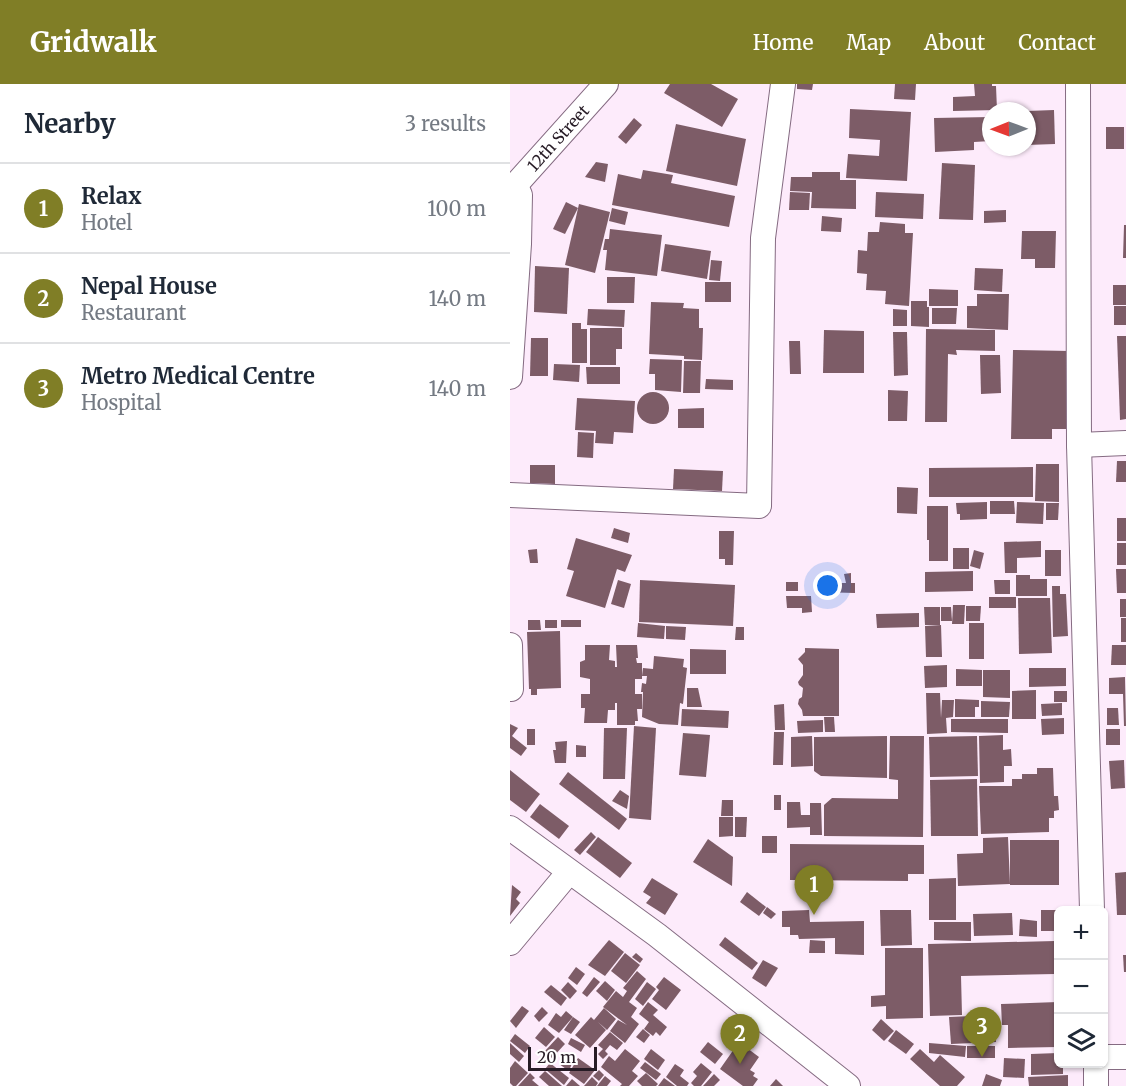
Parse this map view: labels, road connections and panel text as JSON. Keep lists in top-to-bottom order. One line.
{"streets":{"street":["12th Street"]},"scale_bar":"20 m","north":"left","page":{"header":"Gridwalk","nav":["Home","Map","About","Contact"],"heading":["Nearby","3 results"],"list":[{"mark":"1","name":"Relax","note":"Hotel","value":"100 m"},{"mark":"2","name":"Nepal House","note":"Restaurant","value":"140 m"},{"mark":"3","name":"Metro Medical Centre","note":"Hospital","value":"140 m"}],"pins":["1","3","2"],"map_buttons":["+","−"],"scale":"20 m"}}
